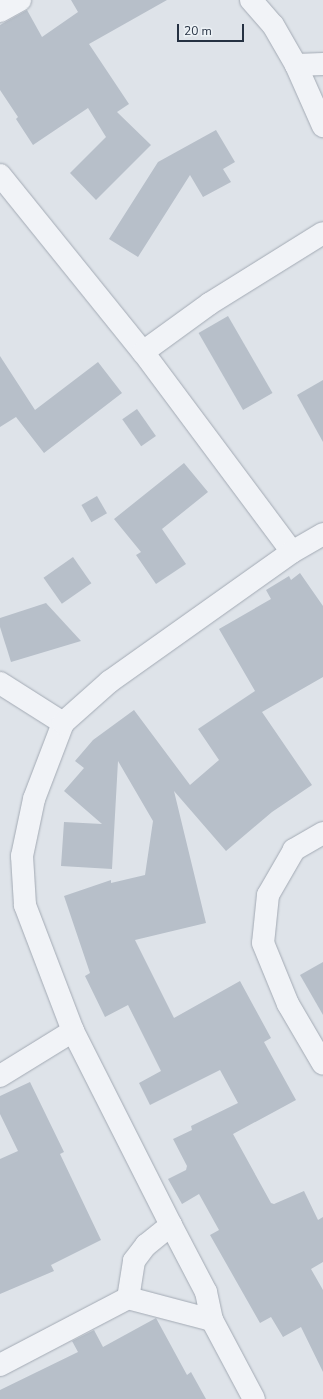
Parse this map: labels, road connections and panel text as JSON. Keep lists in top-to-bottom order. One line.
{"scale_bar":"20 m"}
